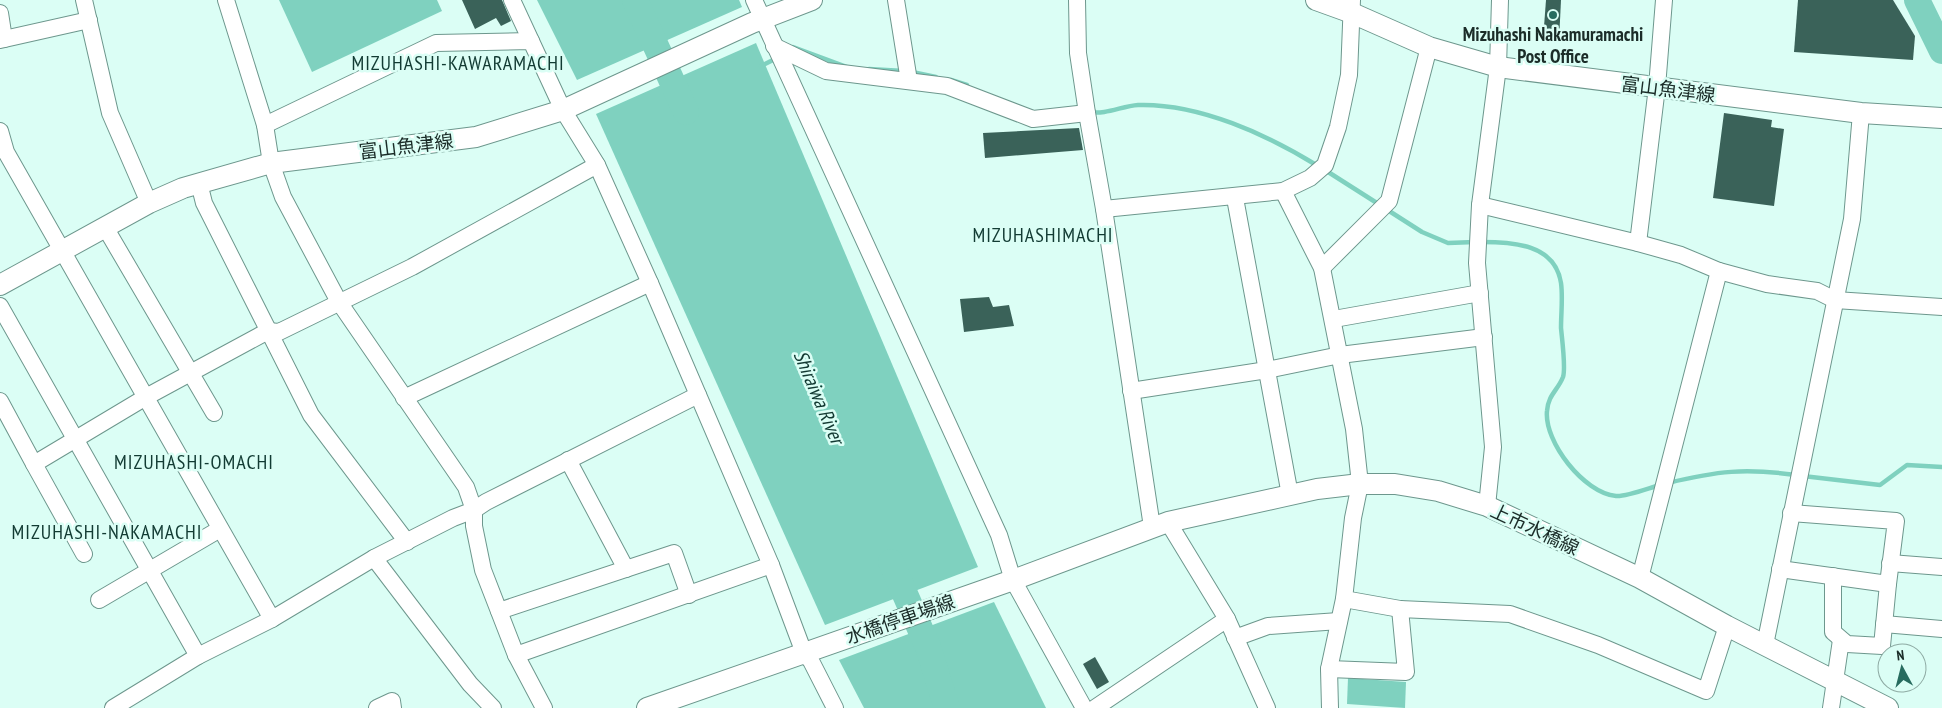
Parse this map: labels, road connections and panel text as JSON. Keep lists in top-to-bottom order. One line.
{"streets":{"main road":["富山魚津線","上市水橋線","水橋停車場線"]},"crossings":[["上市水橋線","水橋停車場線"]],"districts":["MIZUHASHI-KAWARAMACHI","MIZUHASHIMACHI","MIZUHASHI-OMACHI","MIZUHASHI-NAKAMACHI"],"water":["Shiraiwa River"],"places":["Mizuhashi Nakamuramachi Post Office"],"north":"top"}
